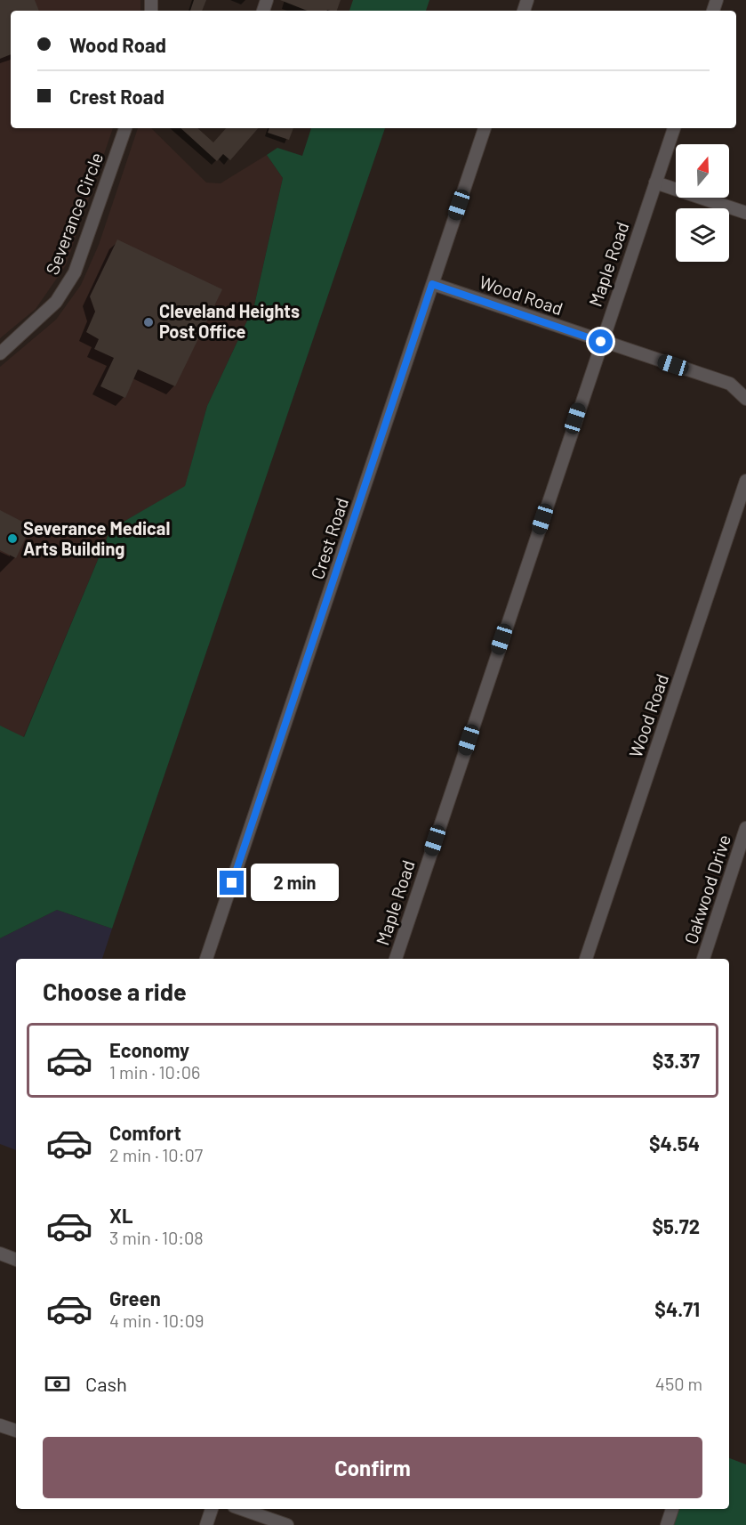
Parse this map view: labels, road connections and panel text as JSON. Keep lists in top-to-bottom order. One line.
{"streets":{"street":["Severance Circle","Maple Road","Wood Road","Crest Road","Oakwood Drive"]},"crossings":[["Maple Road","Wood Road"],["Wood Road","Crest Road"]],"places":["Cleveland Heights Post Office","Severance Medical Arts Building"],"north":"top","page":{"banner":["Wood Road","Crest Road"],"bubble":"2 min","heading":"Choose a ride","list":[{"name":"Economy","note":"1 min · 10:06","value":"$3.37"},{"name":"Comfort","note":"2 min · 10:07","value":"$4.54"},{"name":"XL","note":"3 min · 10:08","value":"$5.72"},{"name":"Green","note":"4 min · 10:09","value":"$4.71"}],"pay":["Cash","450 m"],"buttons":"Confirm"}}
